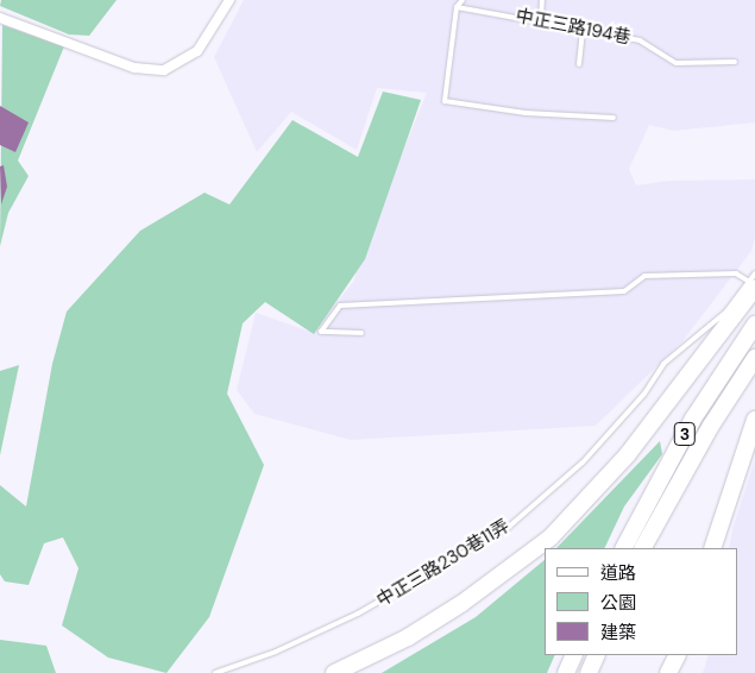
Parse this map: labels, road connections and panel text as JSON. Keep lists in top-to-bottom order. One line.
{"streets":{"highway":["3"],"lane":["中正三路194巷","中正三路230巷11弄"]},"legend":["道路","公園","建築"]}
